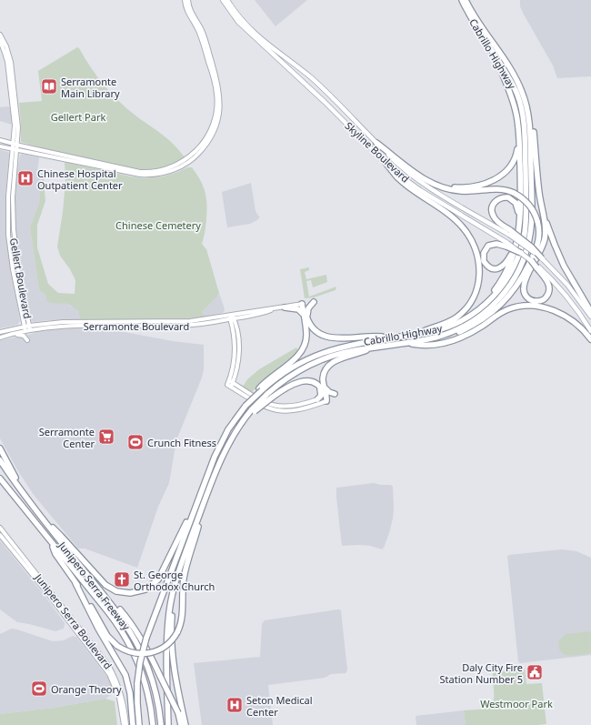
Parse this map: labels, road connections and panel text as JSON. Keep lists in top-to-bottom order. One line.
{"streets":{"highway":["Cabrillo Highway","Junipero Serra Freeway"],"main road":["Skyline Boulevard","Gellert Boulevard","Serramonte Boulevard","Junipero Serra Boulevard"]},"crossings":[["Gellert Boulevard","Serramonte Boulevard"]],"parks":["Gellert Park","Chinese Cemetery","Westmoor Park"],"places":{"library":["Serramonte Main Library"],"hospital":["Chinese Hospital Outpatient Center","Seton Medical Center"],"supermarket":["Serramonte Center"],"sports":["Crunch Fitness","Orange Theory"],"church":["St. George Orthodox Church"],"public building":["Daly City Fire Station Number 5"]}}
